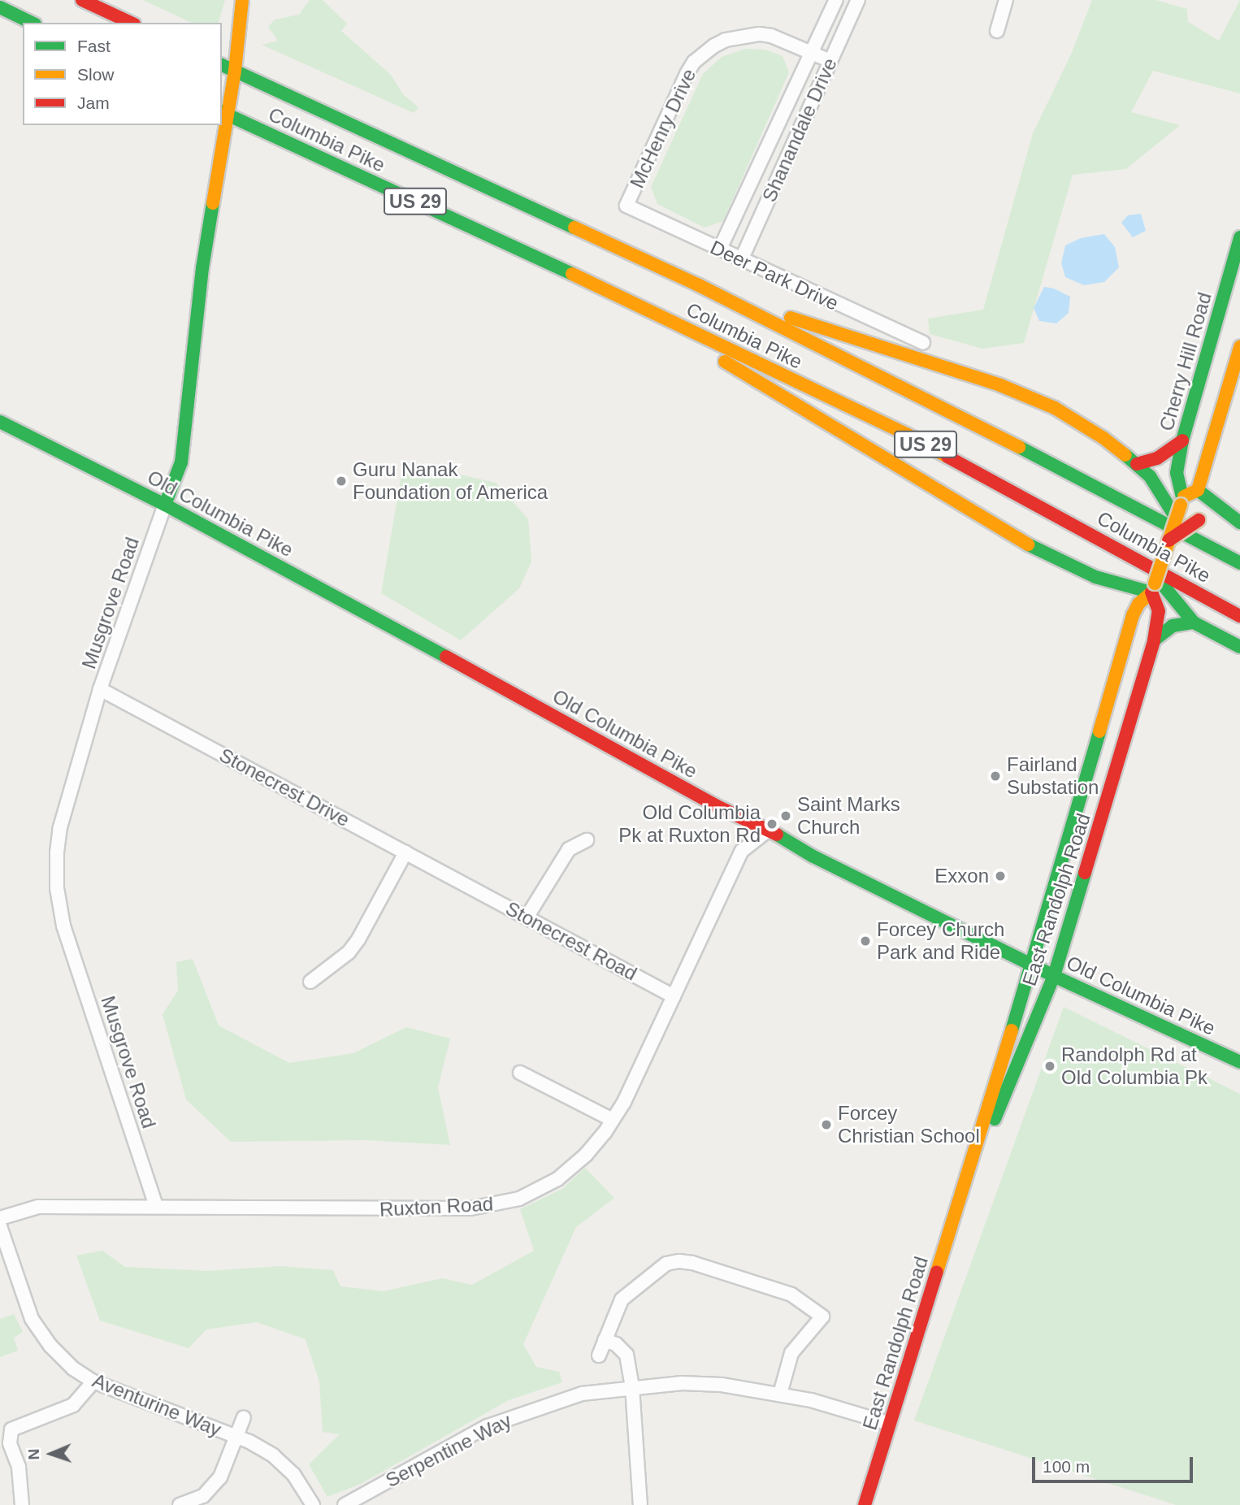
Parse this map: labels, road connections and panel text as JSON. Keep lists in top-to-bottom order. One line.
{"streets":{"main road":["Columbia Pike","US 29","Cherry Hill Road","Old Columbia Pike","Musgrove Road","East Randolph Road"],"street":["McHenry Drive","Shanandale Drive","Deer Park Drive","Stonecrest Drive","Stonecrest Road","Ruxton Road","Aventurine Way","Serpentine Way"]},"crossings":[["McHenry Drive","Shanandale Drive"],["McHenry Drive","Deer Park Drive"],["Shanandale Drive","Deer Park Drive"],["Columbia Pike","Musgrove Road"],["Old Columbia Pike","Musgrove Road"],["Old Columbia Pike","East Randolph Road"],["Old Columbia Pike","Ruxton Road"],["Musgrove Road","Stonecrest Drive"],["Musgrove Road","Ruxton Road"],["Stonecrest Drive","Stonecrest Road"],["East Randolph Road","Serpentine Way"],["Stonecrest Road","Ruxton Road"]],"places":["Guru Nanak Foundation of America","Fairland Substation","Saint Marks Church","Old Columbia Pk at Ruxton Rd","Exxon","Forcey Church Park and Ride","Randolph Rd at Old Columbia Pk","Forcey Christian School"],"legend":["Fast","Slow","Jam"],"scale_bar":"100 m","north":"left"}
